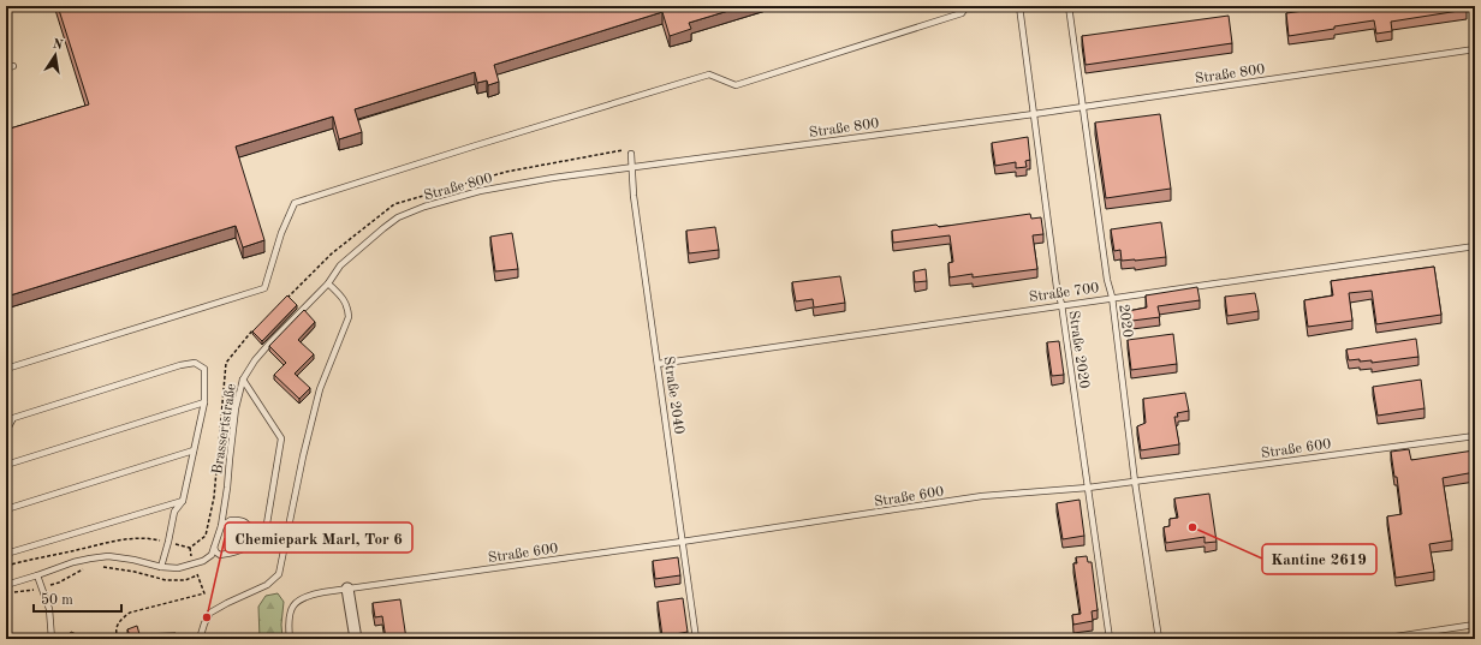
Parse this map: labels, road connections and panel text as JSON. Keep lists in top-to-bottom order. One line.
{"streets":{"lane":["Straße 800","Straße 700","2020","Straße 2020","Straße 2040","Brassertstraße","Straße 600"]},"crossings":[["Straße 800","2020"],["Straße 800","Straße 2020"],["Straße 800","Straße 2040"],["Straße 800","Brassertstraße"],["Straße 700","2020"],["Straße 700","Straße 2020"],["Straße 700","Straße 2040"],["2020","Straße 600"],["Straße 2020","Straße 600"],["Straße 2040","Straße 600"]],"places":["Kantine 2619","Chemiepark Marl, Tor 6"],"scale_bar":"50 m","north":"top"}
